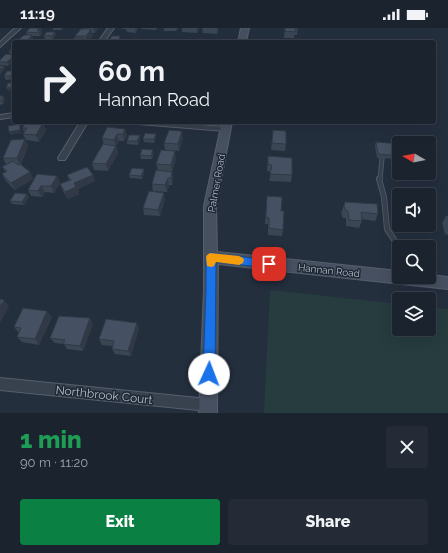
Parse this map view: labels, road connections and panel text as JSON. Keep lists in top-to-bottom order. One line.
{"streets":{"street":["Palmer Road","Hannan Road","Northbrook Court"]},"crossings":[["Palmer Road","Hannan Road"],["Palmer Road","Northbrook Court"]],"north":"left","page":{"status":"11:19","turn":["60 m","Hannan Road"],"heading":["1 min","90 m · 11:20"],"buttons":["Exit","Share"]}}
